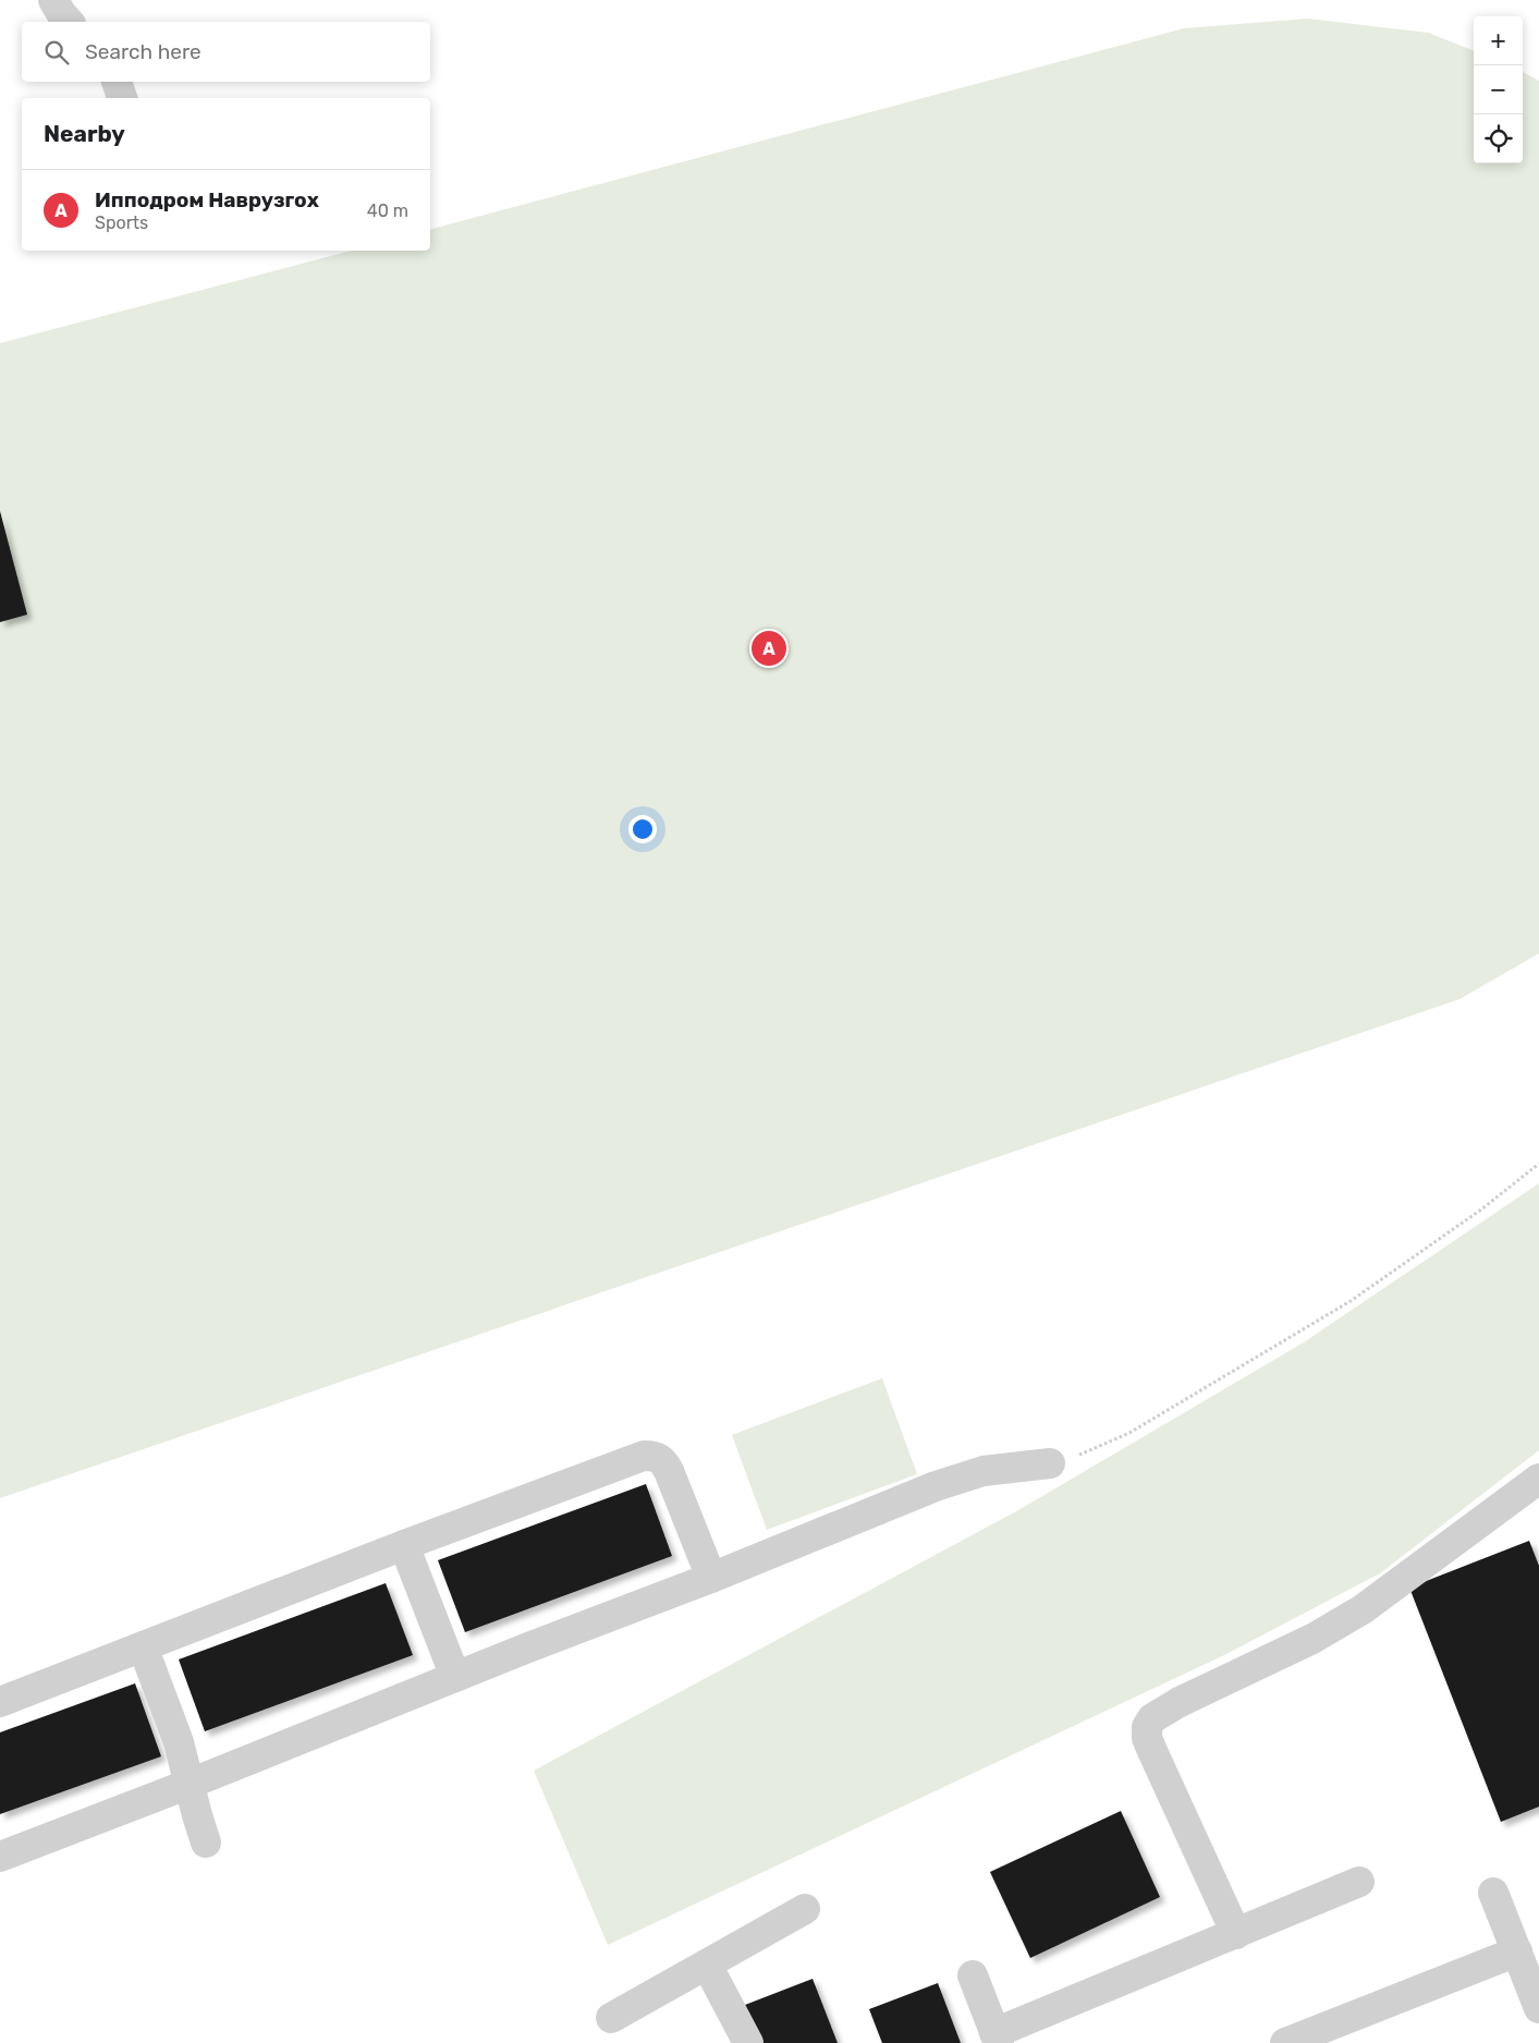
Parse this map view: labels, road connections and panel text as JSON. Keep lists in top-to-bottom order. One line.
{"page":{"map_buttons":["+","−"],"search":"Search here","heading":"Nearby","list":[{"mark":"A","name":"Ипподром Наврузгох","note":"Sports","value":"40 m"}],"pins":"A"}}
